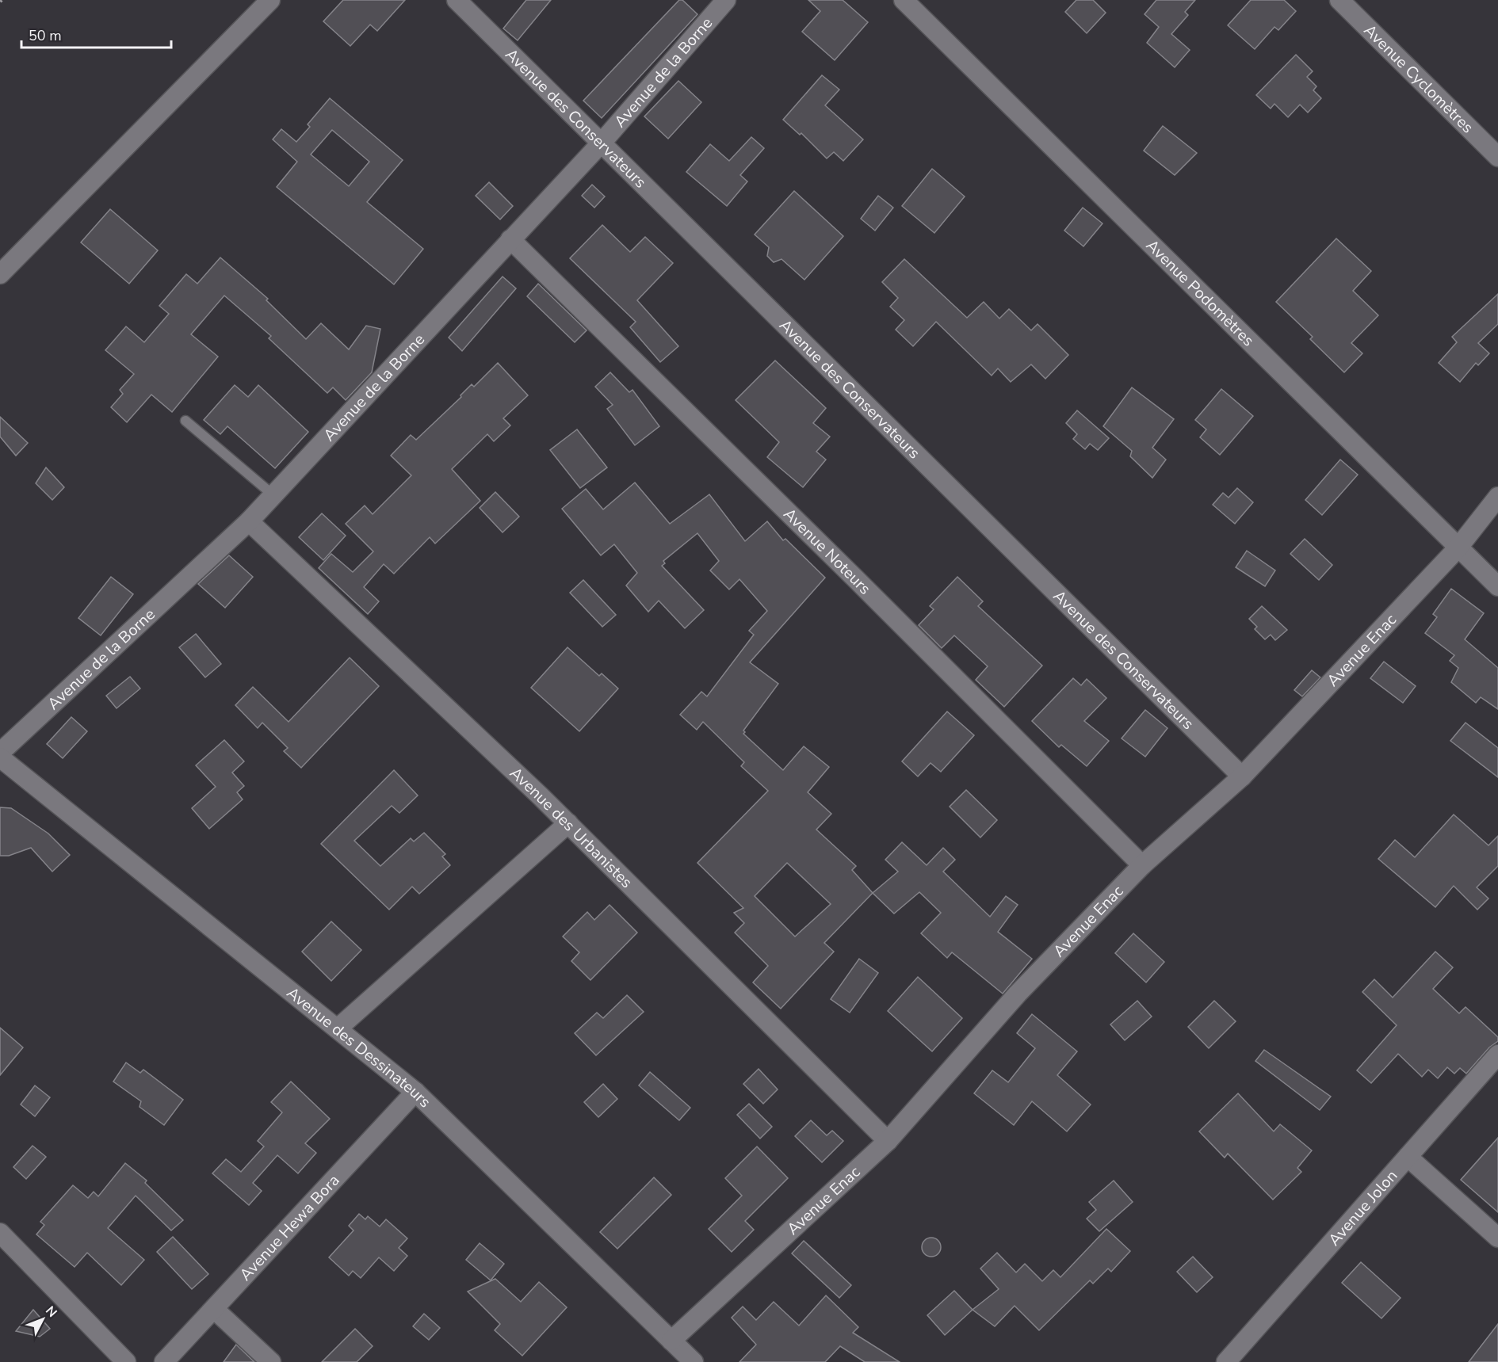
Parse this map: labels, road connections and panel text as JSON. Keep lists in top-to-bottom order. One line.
{"streets":{"street":["Avenue de la Borne","Avenue Cyclomètres","Avenue des Conservateurs","Avenue Podomètres","Avenue Noteurs","Avenue Enac","Avenue des Urbanistes","Avenue des Dessinateurs","Avenue Jolon","Avenue Hewa Bora"]},"crossings":[["Avenue de la Borne","Avenue des Conservateurs"],["Avenue de la Borne","Avenue Noteurs"],["Avenue de la Borne","Avenue des Urbanistes"],["Avenue des Conservateurs","Avenue Enac"],["Avenue Podomètres","Avenue Enac"],["Avenue Noteurs","Avenue Enac"],["Avenue Enac","Avenue des Urbanistes"],["Avenue Enac","Avenue des Dessinateurs"],["Avenue des Dessinateurs","Avenue Hewa Bora"]],"scale_bar":"50 m","north":"top right"}
